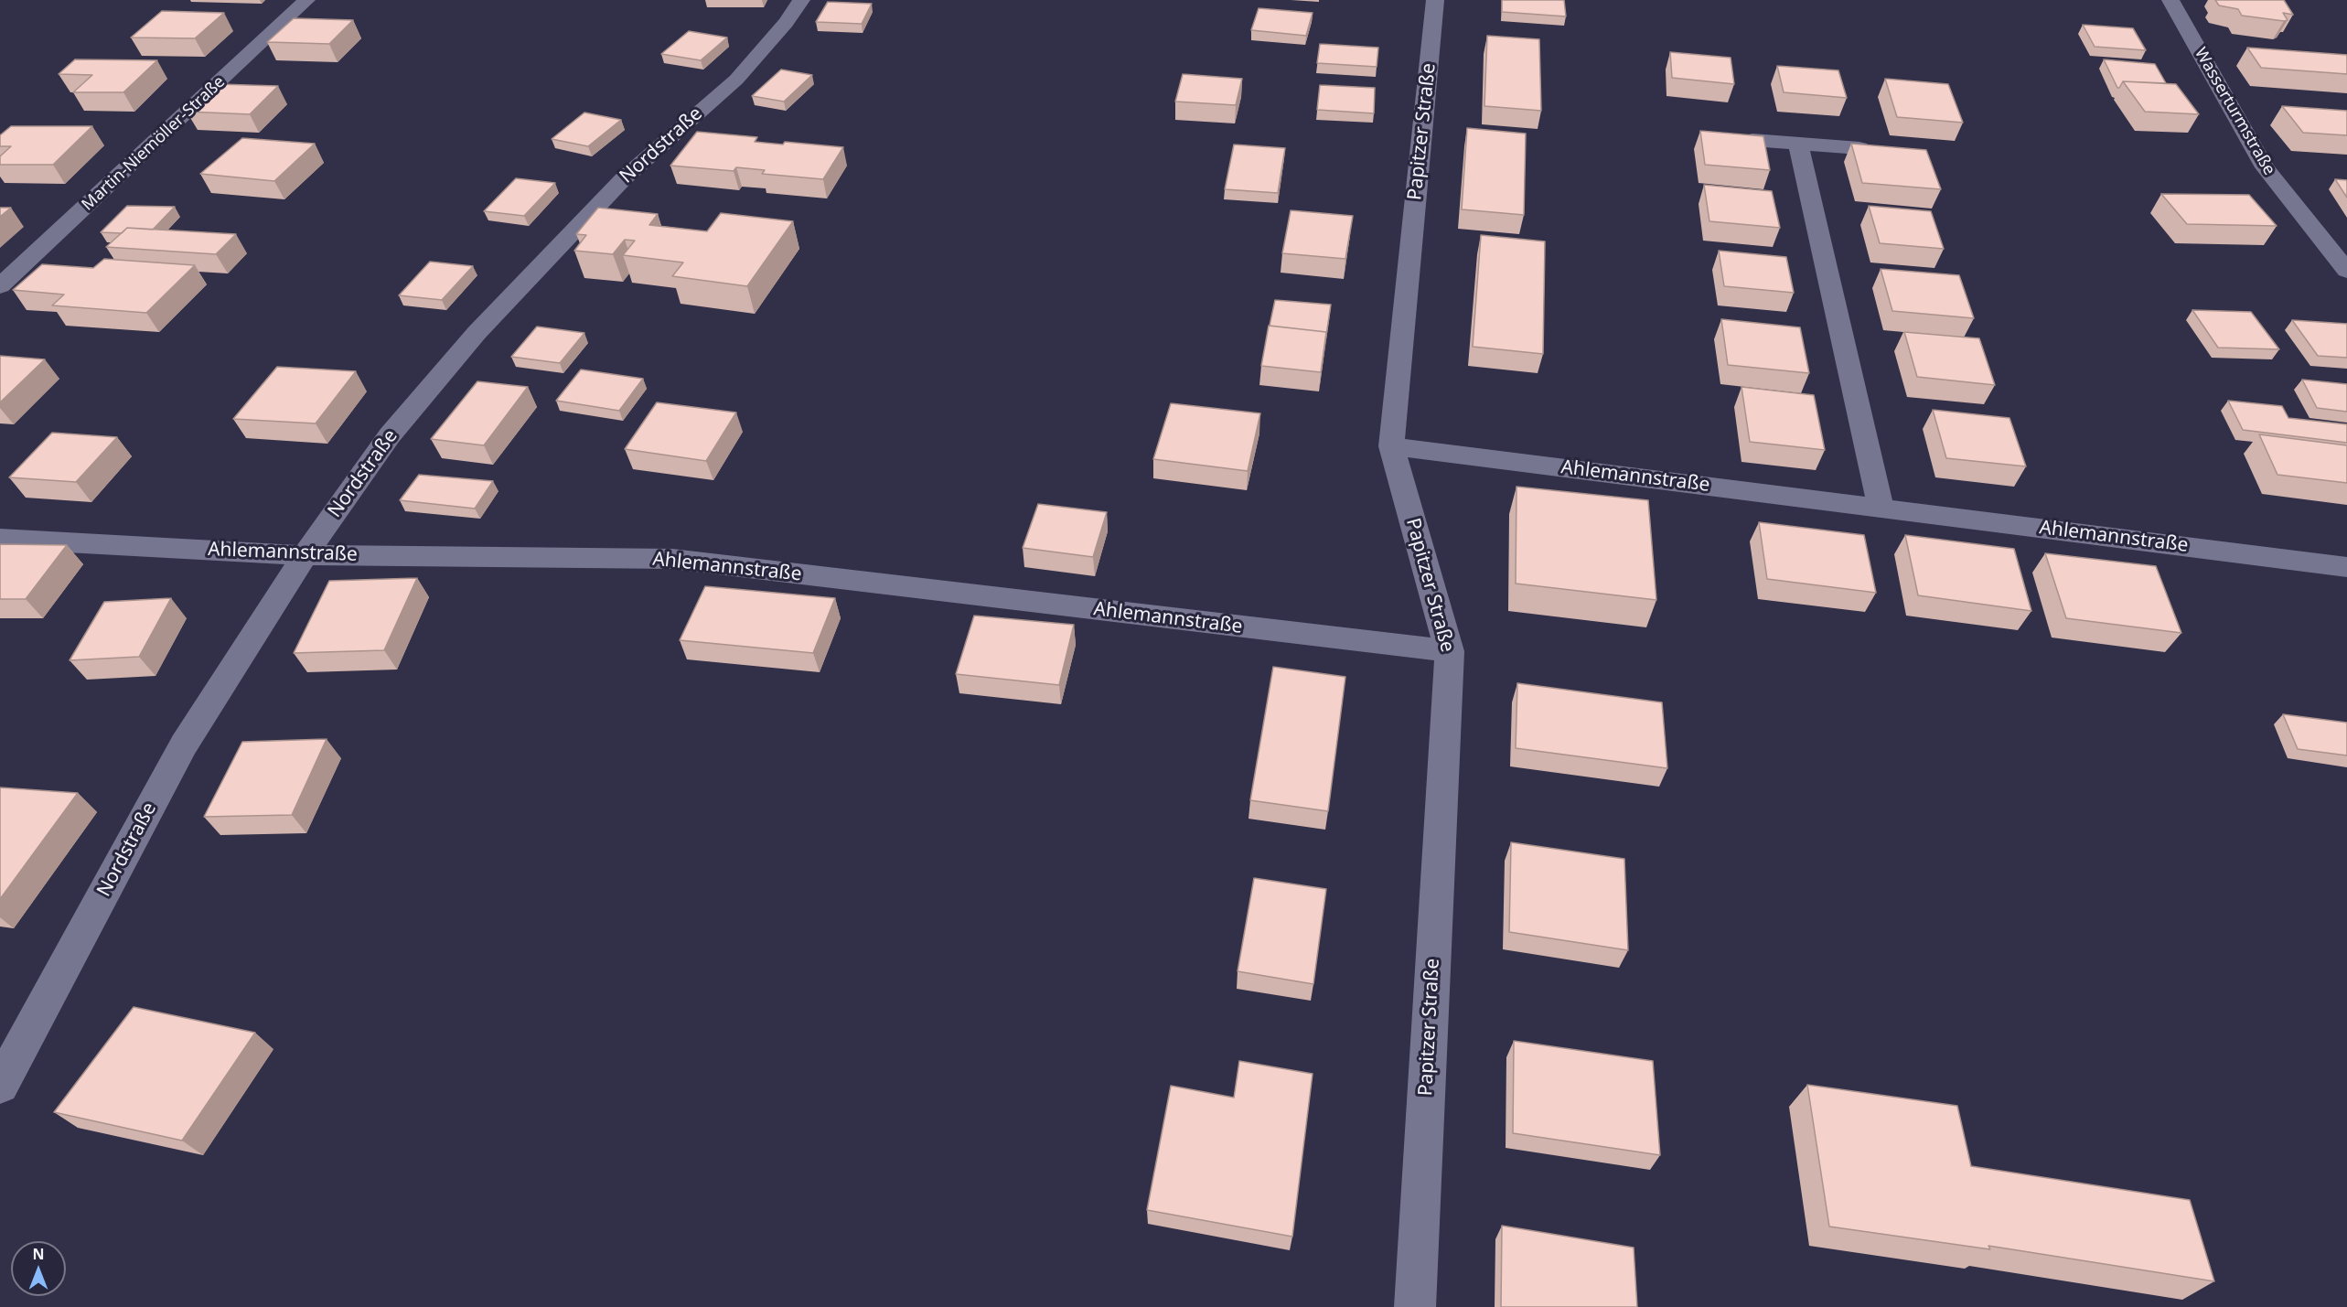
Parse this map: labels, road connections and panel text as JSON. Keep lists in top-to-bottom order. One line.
{"streets":{"street":["Wasserturmstraße","Papitzer Straße","Martin-Niemöller-Straße","Nordstraße","Ahlemannstraße"]},"crossings":[["Papitzer Straße","Ahlemannstraße"],["Nordstraße","Ahlemannstraße"]],"north":"top"}
